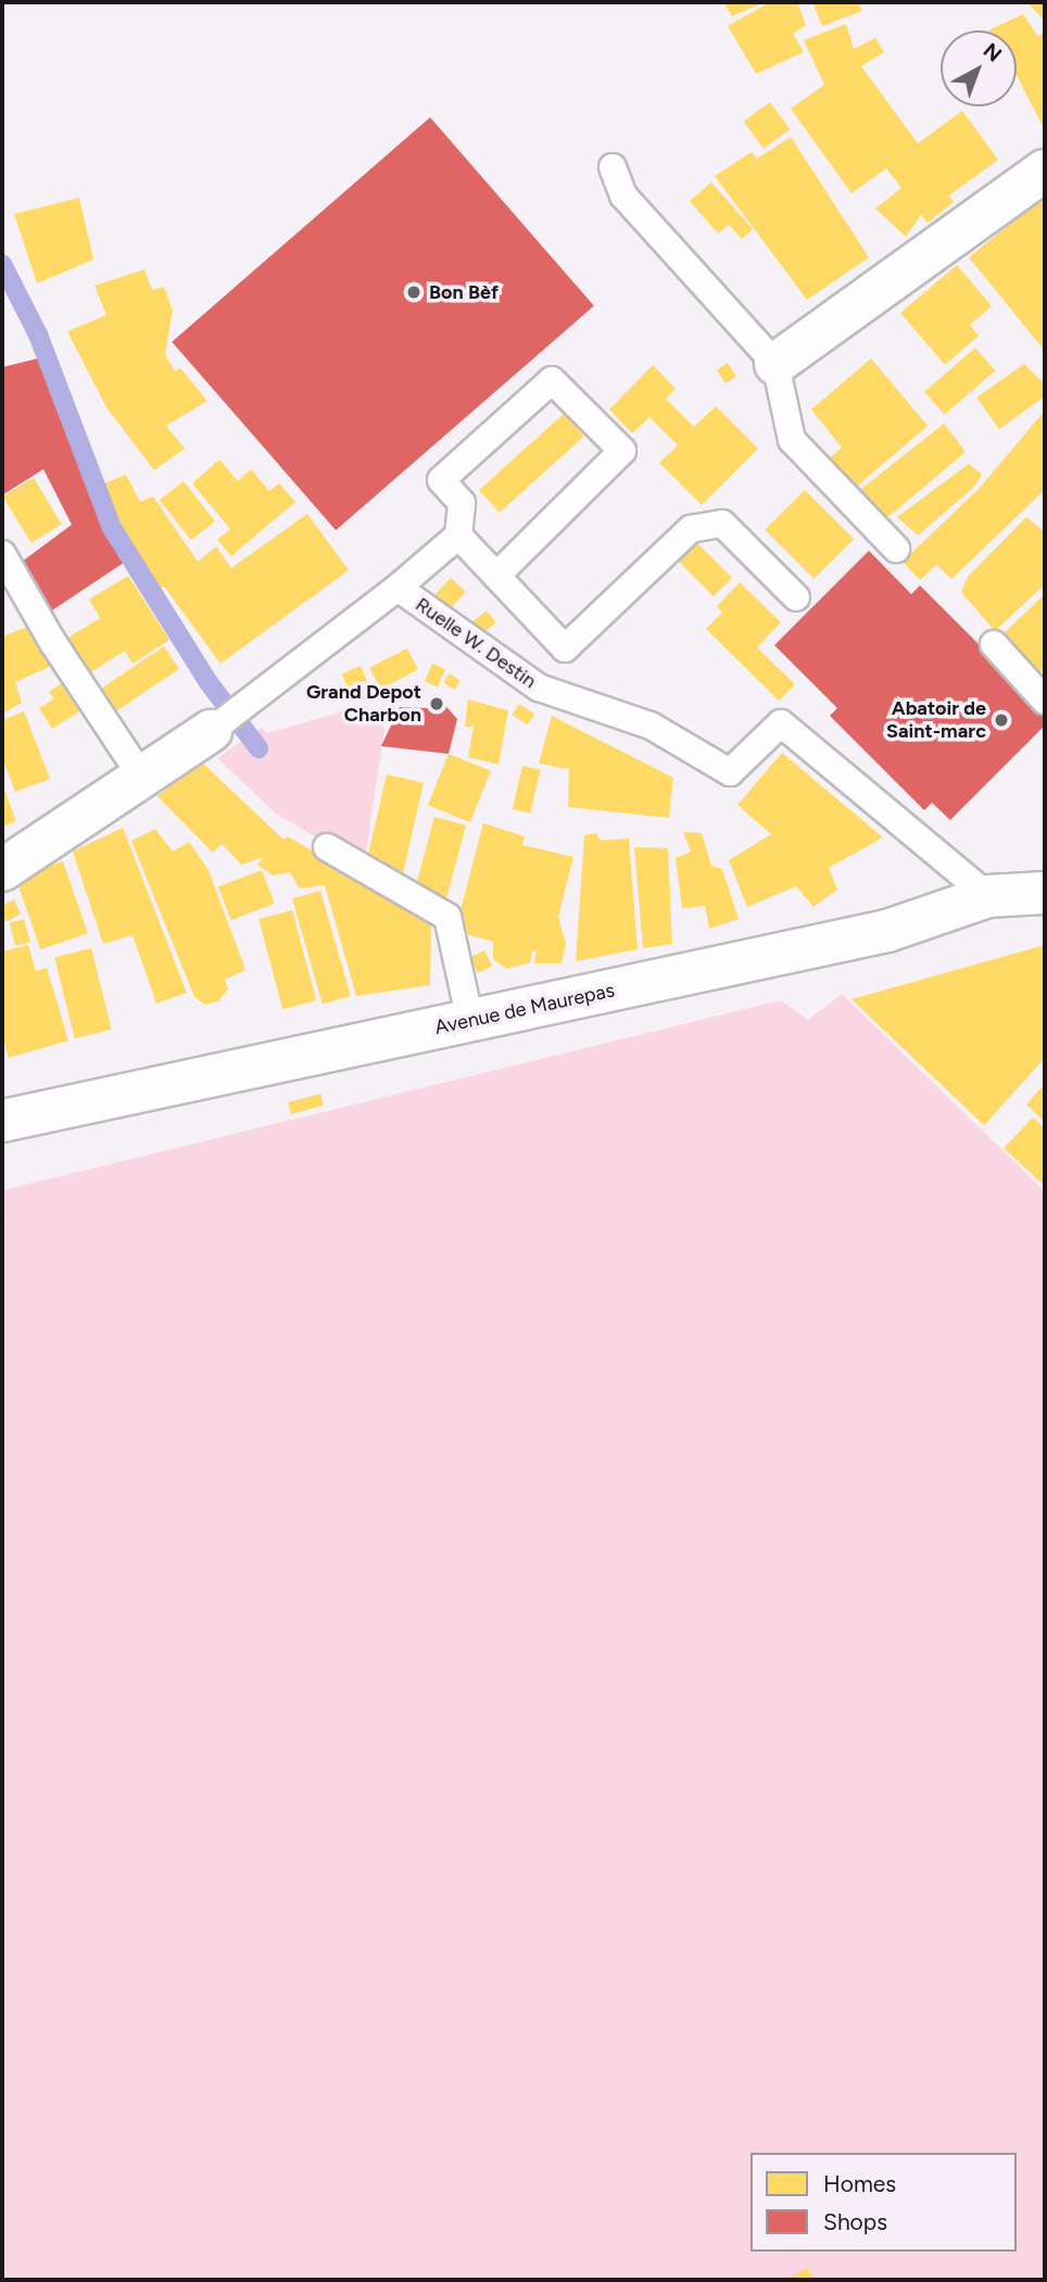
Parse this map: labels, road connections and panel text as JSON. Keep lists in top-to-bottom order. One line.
{"streets":{"street":["Ruelle W. Destin","Avenue de Maurepas"]},"crossings":[["Ruelle W. Destin","Avenue de Maurepas"]],"places":["Bon Bèf","Grand Depot Charbon","Abatoir de Saint-marc"],"legend":["Homes","Shops"],"north":"top right"}
